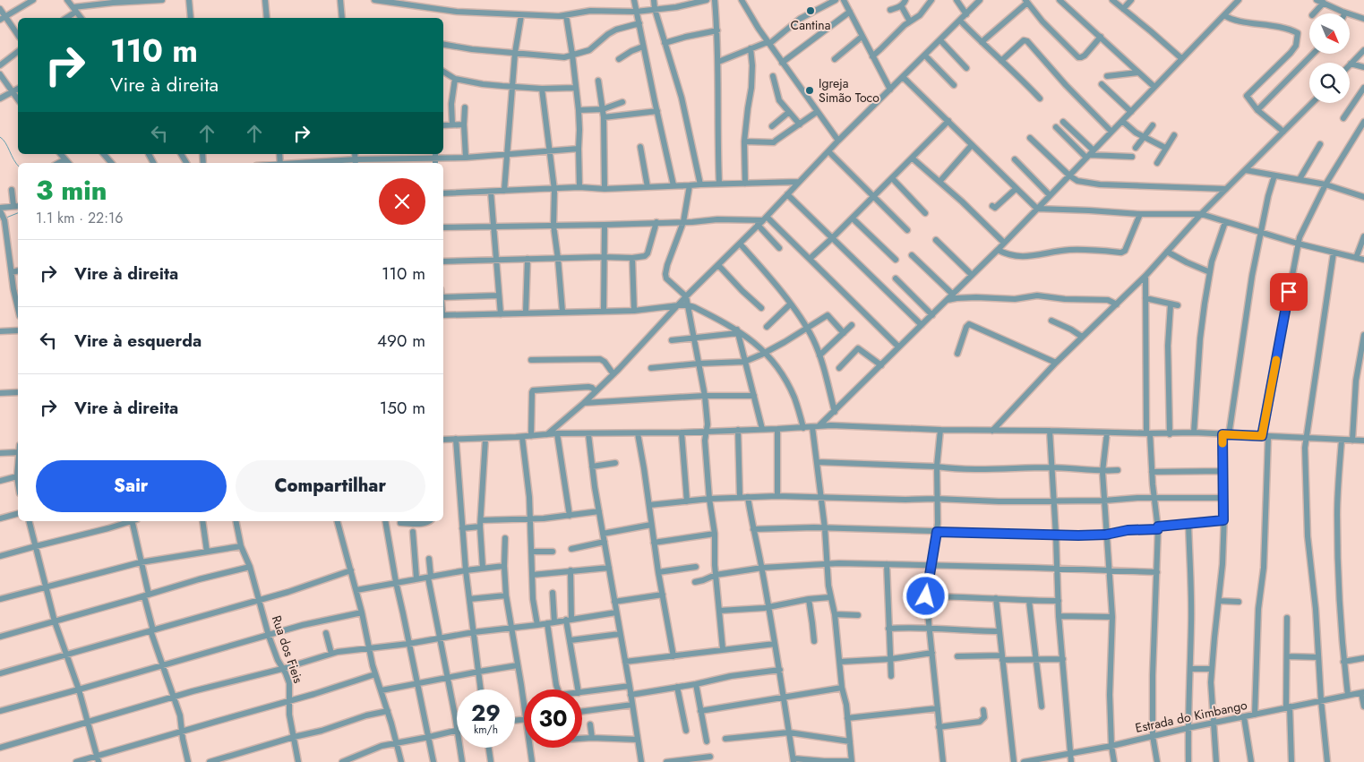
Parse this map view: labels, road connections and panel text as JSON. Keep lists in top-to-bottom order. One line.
{"streets":{"street":["Rua dos Fieis","Estrada do Kimbango"]},"places":["Cantina","Igreja Simão Toco"],"north":"bottom right","page":{"turn":["110 m","Vire à direita"],"heading":["3 min","1.1 km · 22:16"],"list":[{"name":"Vire à direita","value":"110 m"},{"name":"Vire à esquerda","value":"490 m"},{"name":"Vire à direita","value":"150 m"}],"buttons":["Sair","Compartilhar"],"speed":"29 km/h","limit":"30"}}
